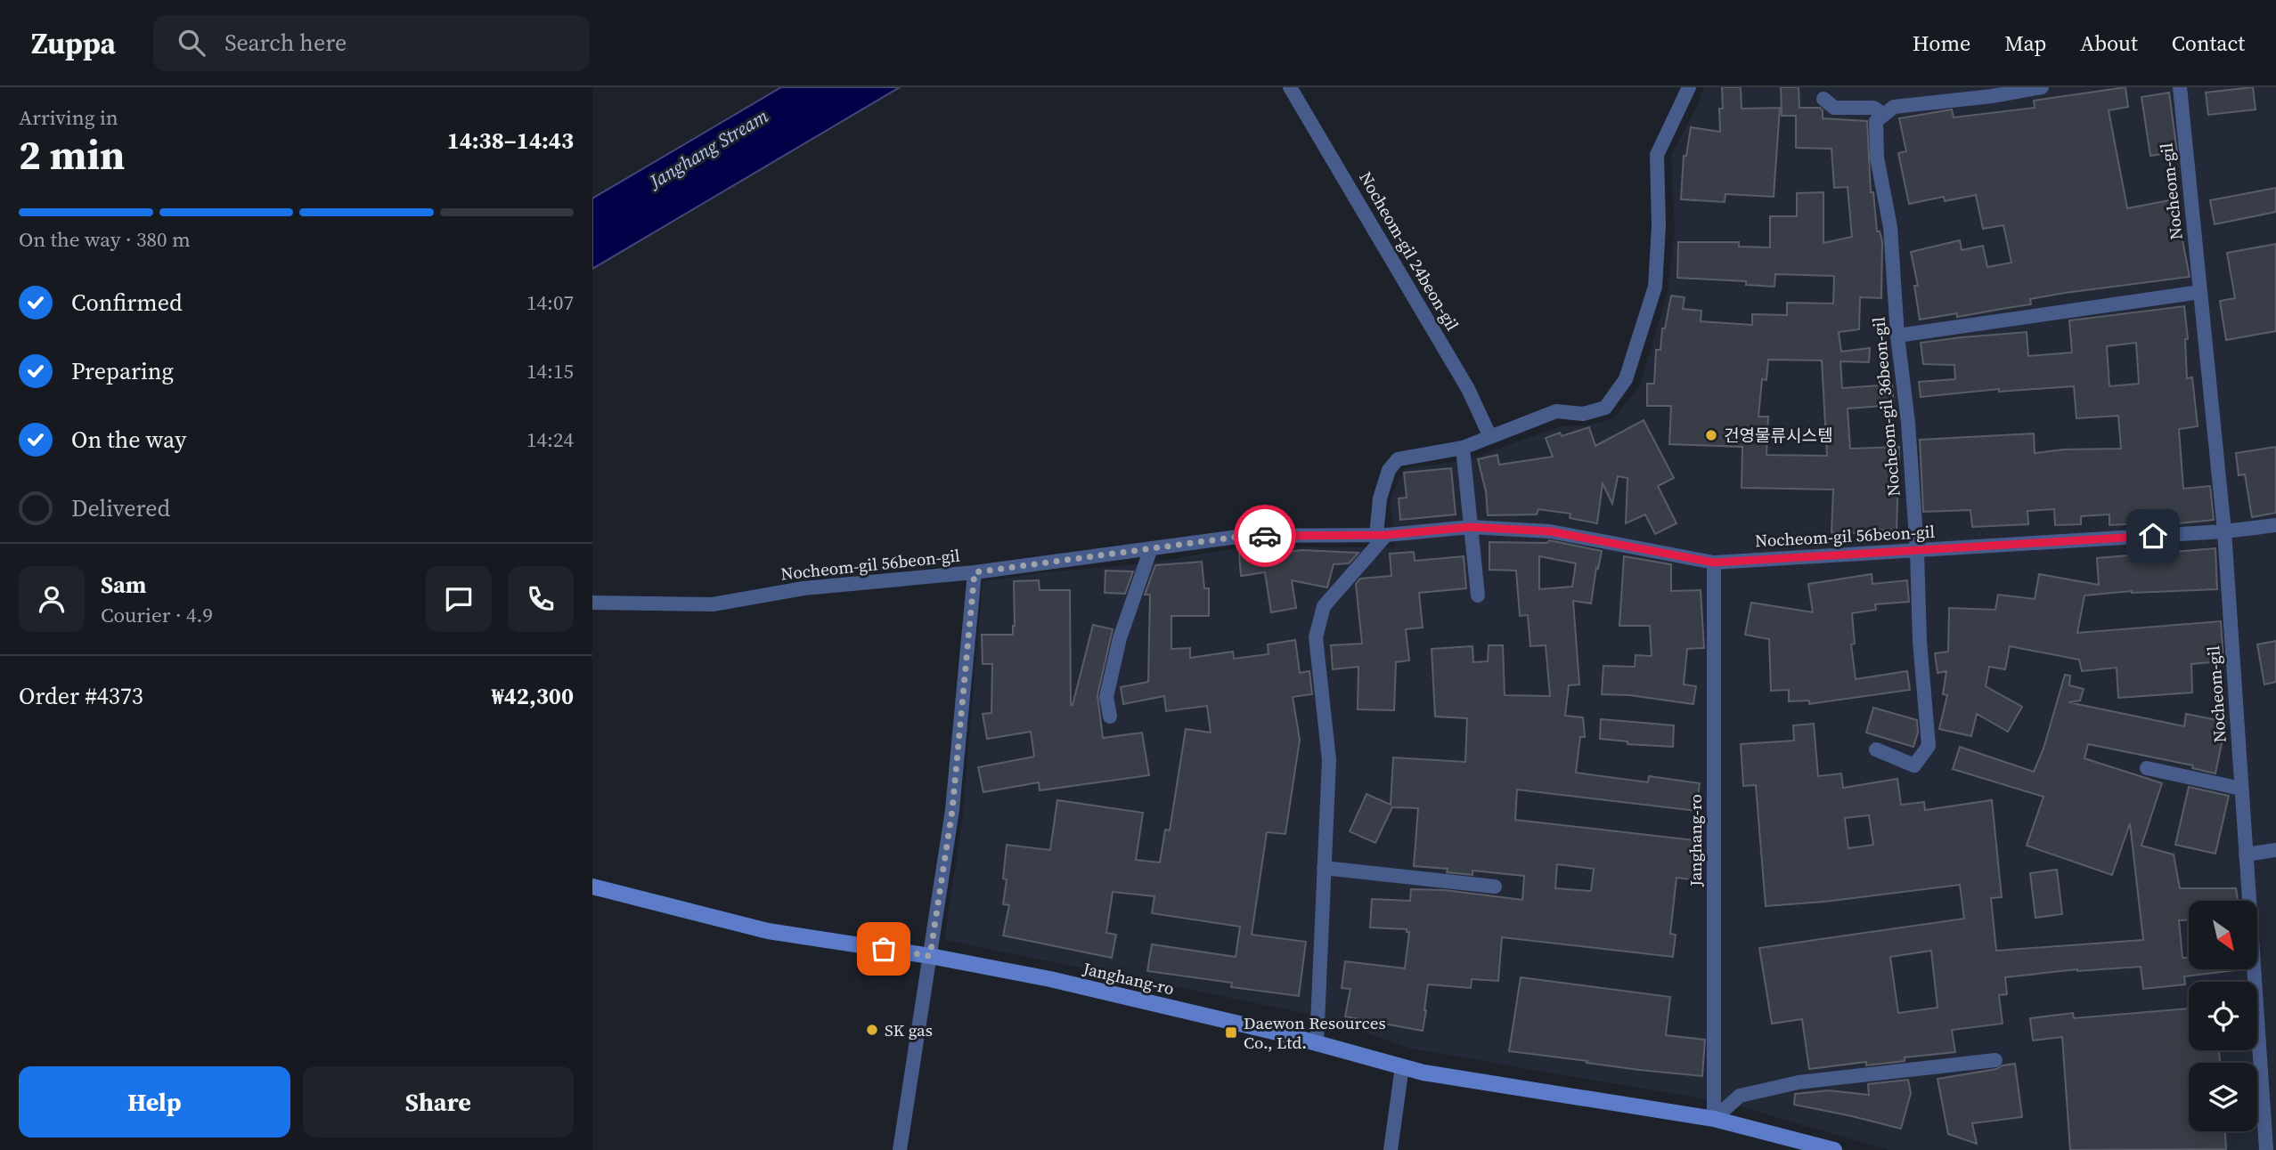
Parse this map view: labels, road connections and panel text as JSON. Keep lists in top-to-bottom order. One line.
{"streets":{"main road":["Janghang-ro"],"street":["Nocheom-gil","Nocheom-gil 24beon-gil","Nocheom-gil 36beon-gil","Nocheom-gil 56beon-gil"]},"crossings":[["Nocheom-gil","Nocheom-gil 56beon-gil"],["Nocheom-gil 36beon-gil","Nocheom-gil 56beon-gil"],["Nocheom-gil 56beon-gil","Janghang-ro"]],"water":["Janghang Stream"],"places":{"other":["건영물류시스템","SK gas"],"transit":["Daewon Resources Co., Ltd."]},"north":"bottom right","page":{"header":"Zuppa","search":"Search here","nav":["Home","Map","About","Contact"],"heading":["2 min","Arriving in","14:38–14:43"],"panel":["Sam","Courier · 4.9","Order #4373","₩42,300"],"bar":"On the way · 380 m","list":[["Confirmed","14:07"],["Preparing","14:15"],["On the way","14:24"],"Delivered"],"buttons":["Help","Share"]}}
